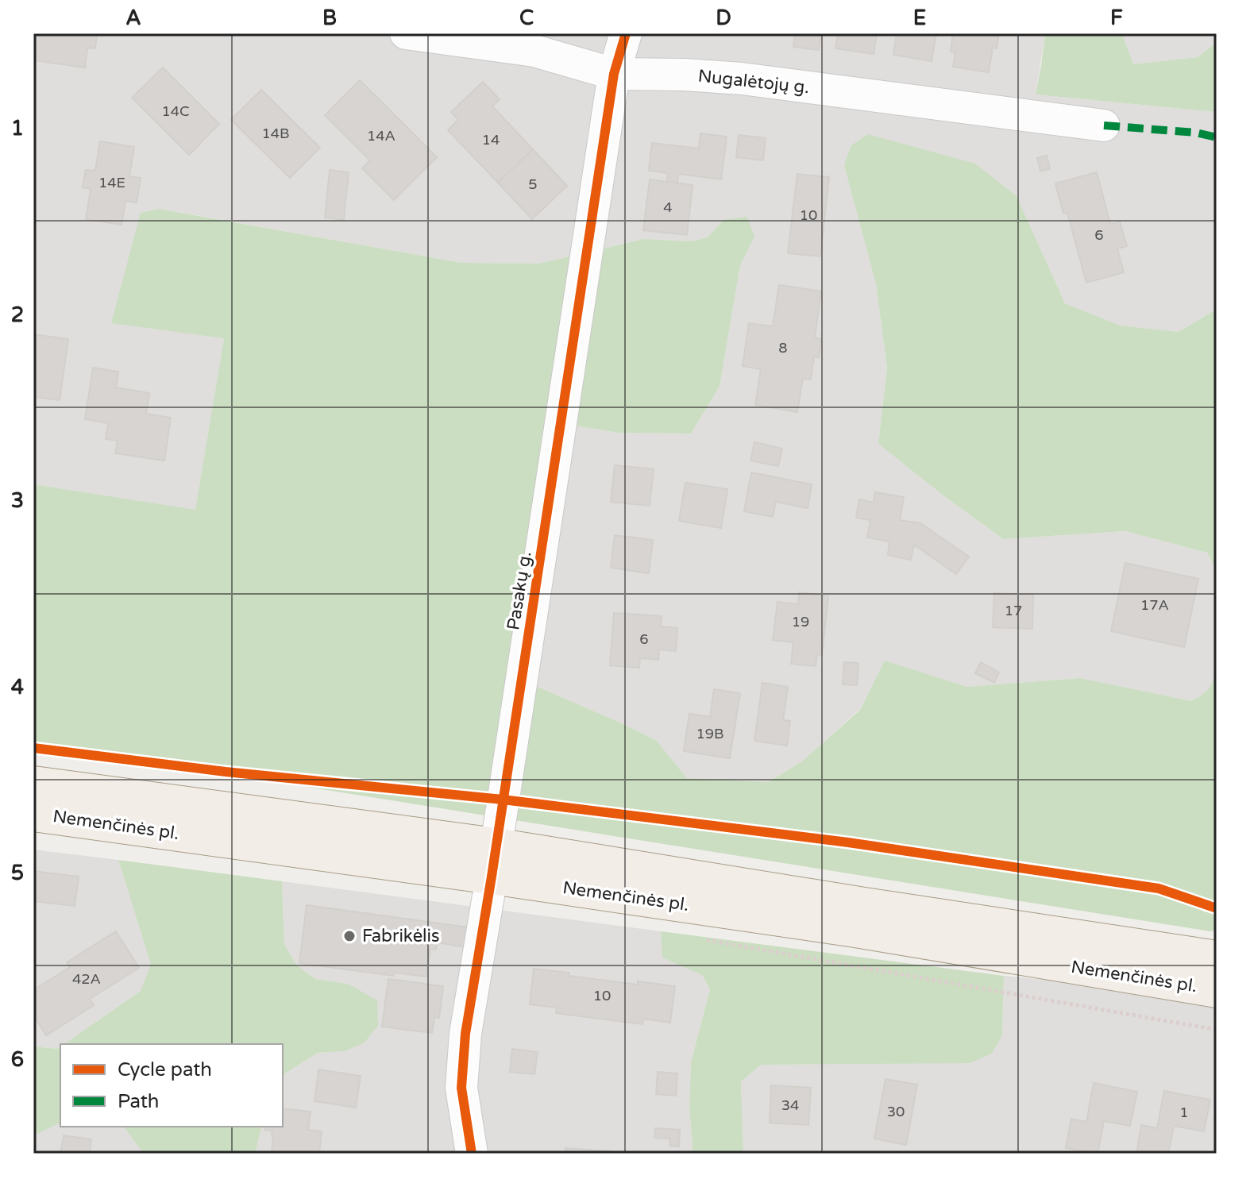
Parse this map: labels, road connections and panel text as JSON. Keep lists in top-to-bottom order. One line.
{"streets":{"main road":["Nemenčinės pl."],"street":["Nugalėtojų g.","Pasakų g."]},"crossings":[["Nugalėtojų g.","Pasakų g."],["Pasakų g.","Nemenčinės pl."]],"places":["Fabrikėlis"],"house_numbers":["14C","14B","14A","14","14E","5","4","10","6","8","17A","17","19","6","19B","42A","10","34","30","1"],"legend":["Cycle path","Path"],"grid":{"columns":["A","B","C","D","E","F"],"rows":["1","2","3","4","5","6"]}}
